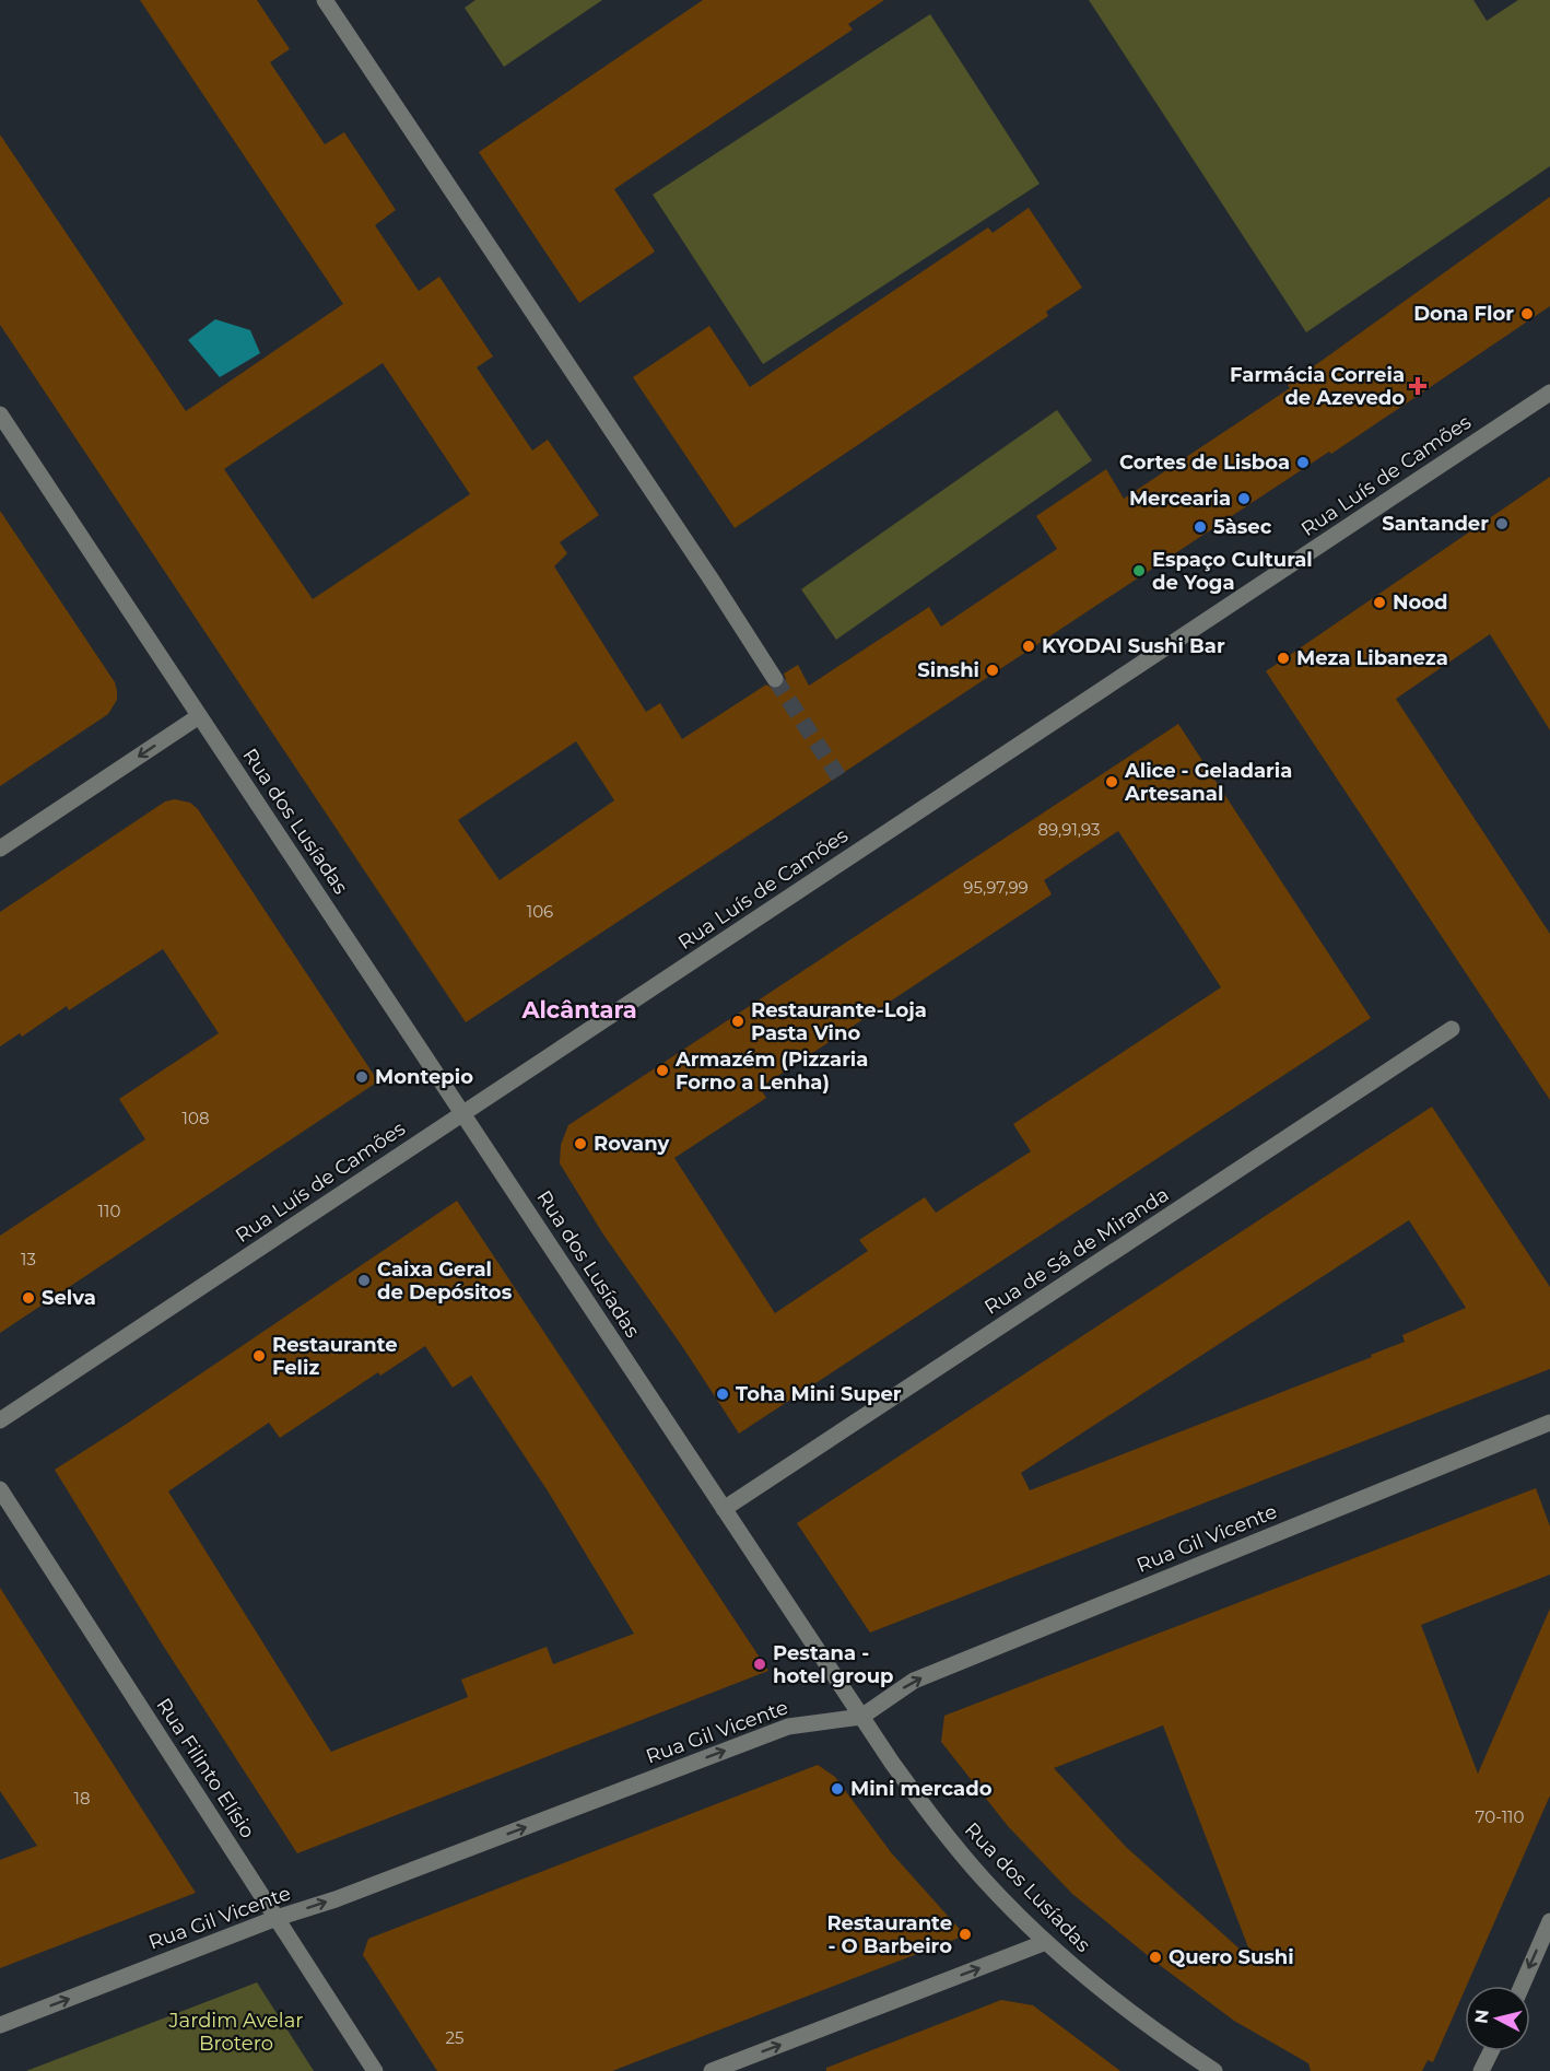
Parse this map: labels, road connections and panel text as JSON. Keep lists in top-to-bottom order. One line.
{"streets":{"street":["Rua Luís de Camões","Rua dos Lusíadas","Rua de Sá de Miranda","Rua Gil Vicente","Rua Filinto Elísio"]},"crossings":[["Rua Luís de Camões","Rua dos Lusíadas"],["Rua dos Lusíadas","Rua de Sá de Miranda"],["Rua dos Lusíadas","Rua Gil Vicente"],["Rua Gil Vicente","Rua Filinto Elísio"]],"one_way":["Rua Gil Vicente"],"districts":["Alcântara"],"parks":["Jardim Avelar Brotero"],"places":{"other":["Dona Flor","Cortes de Lisboa","Mercearia","Santander","5àsec","Espaço Cultural de Yoga","Nood","KYODAI Sushi Bar","Meza Libaneza","Sinshi","Alice - Geladaria Artesanal","Restaurante-Loja Pasta Vino","Armazém (Pizzaria Forno a Lenha)","Montepio","Rovany","Caixa Geral de Depósitos","Selva","Restaurante Feliz","Toha Mini Super","Pestana - hotel group","Mini mercado","Restaurante - O Barbeiro","Quero Sushi"],"health":["Farmácia Correia de Azevedo"]},"house_numbers":["89,91,93","95,97,99","106","108","110","13","18","70-110","25"],"north":"left"}
